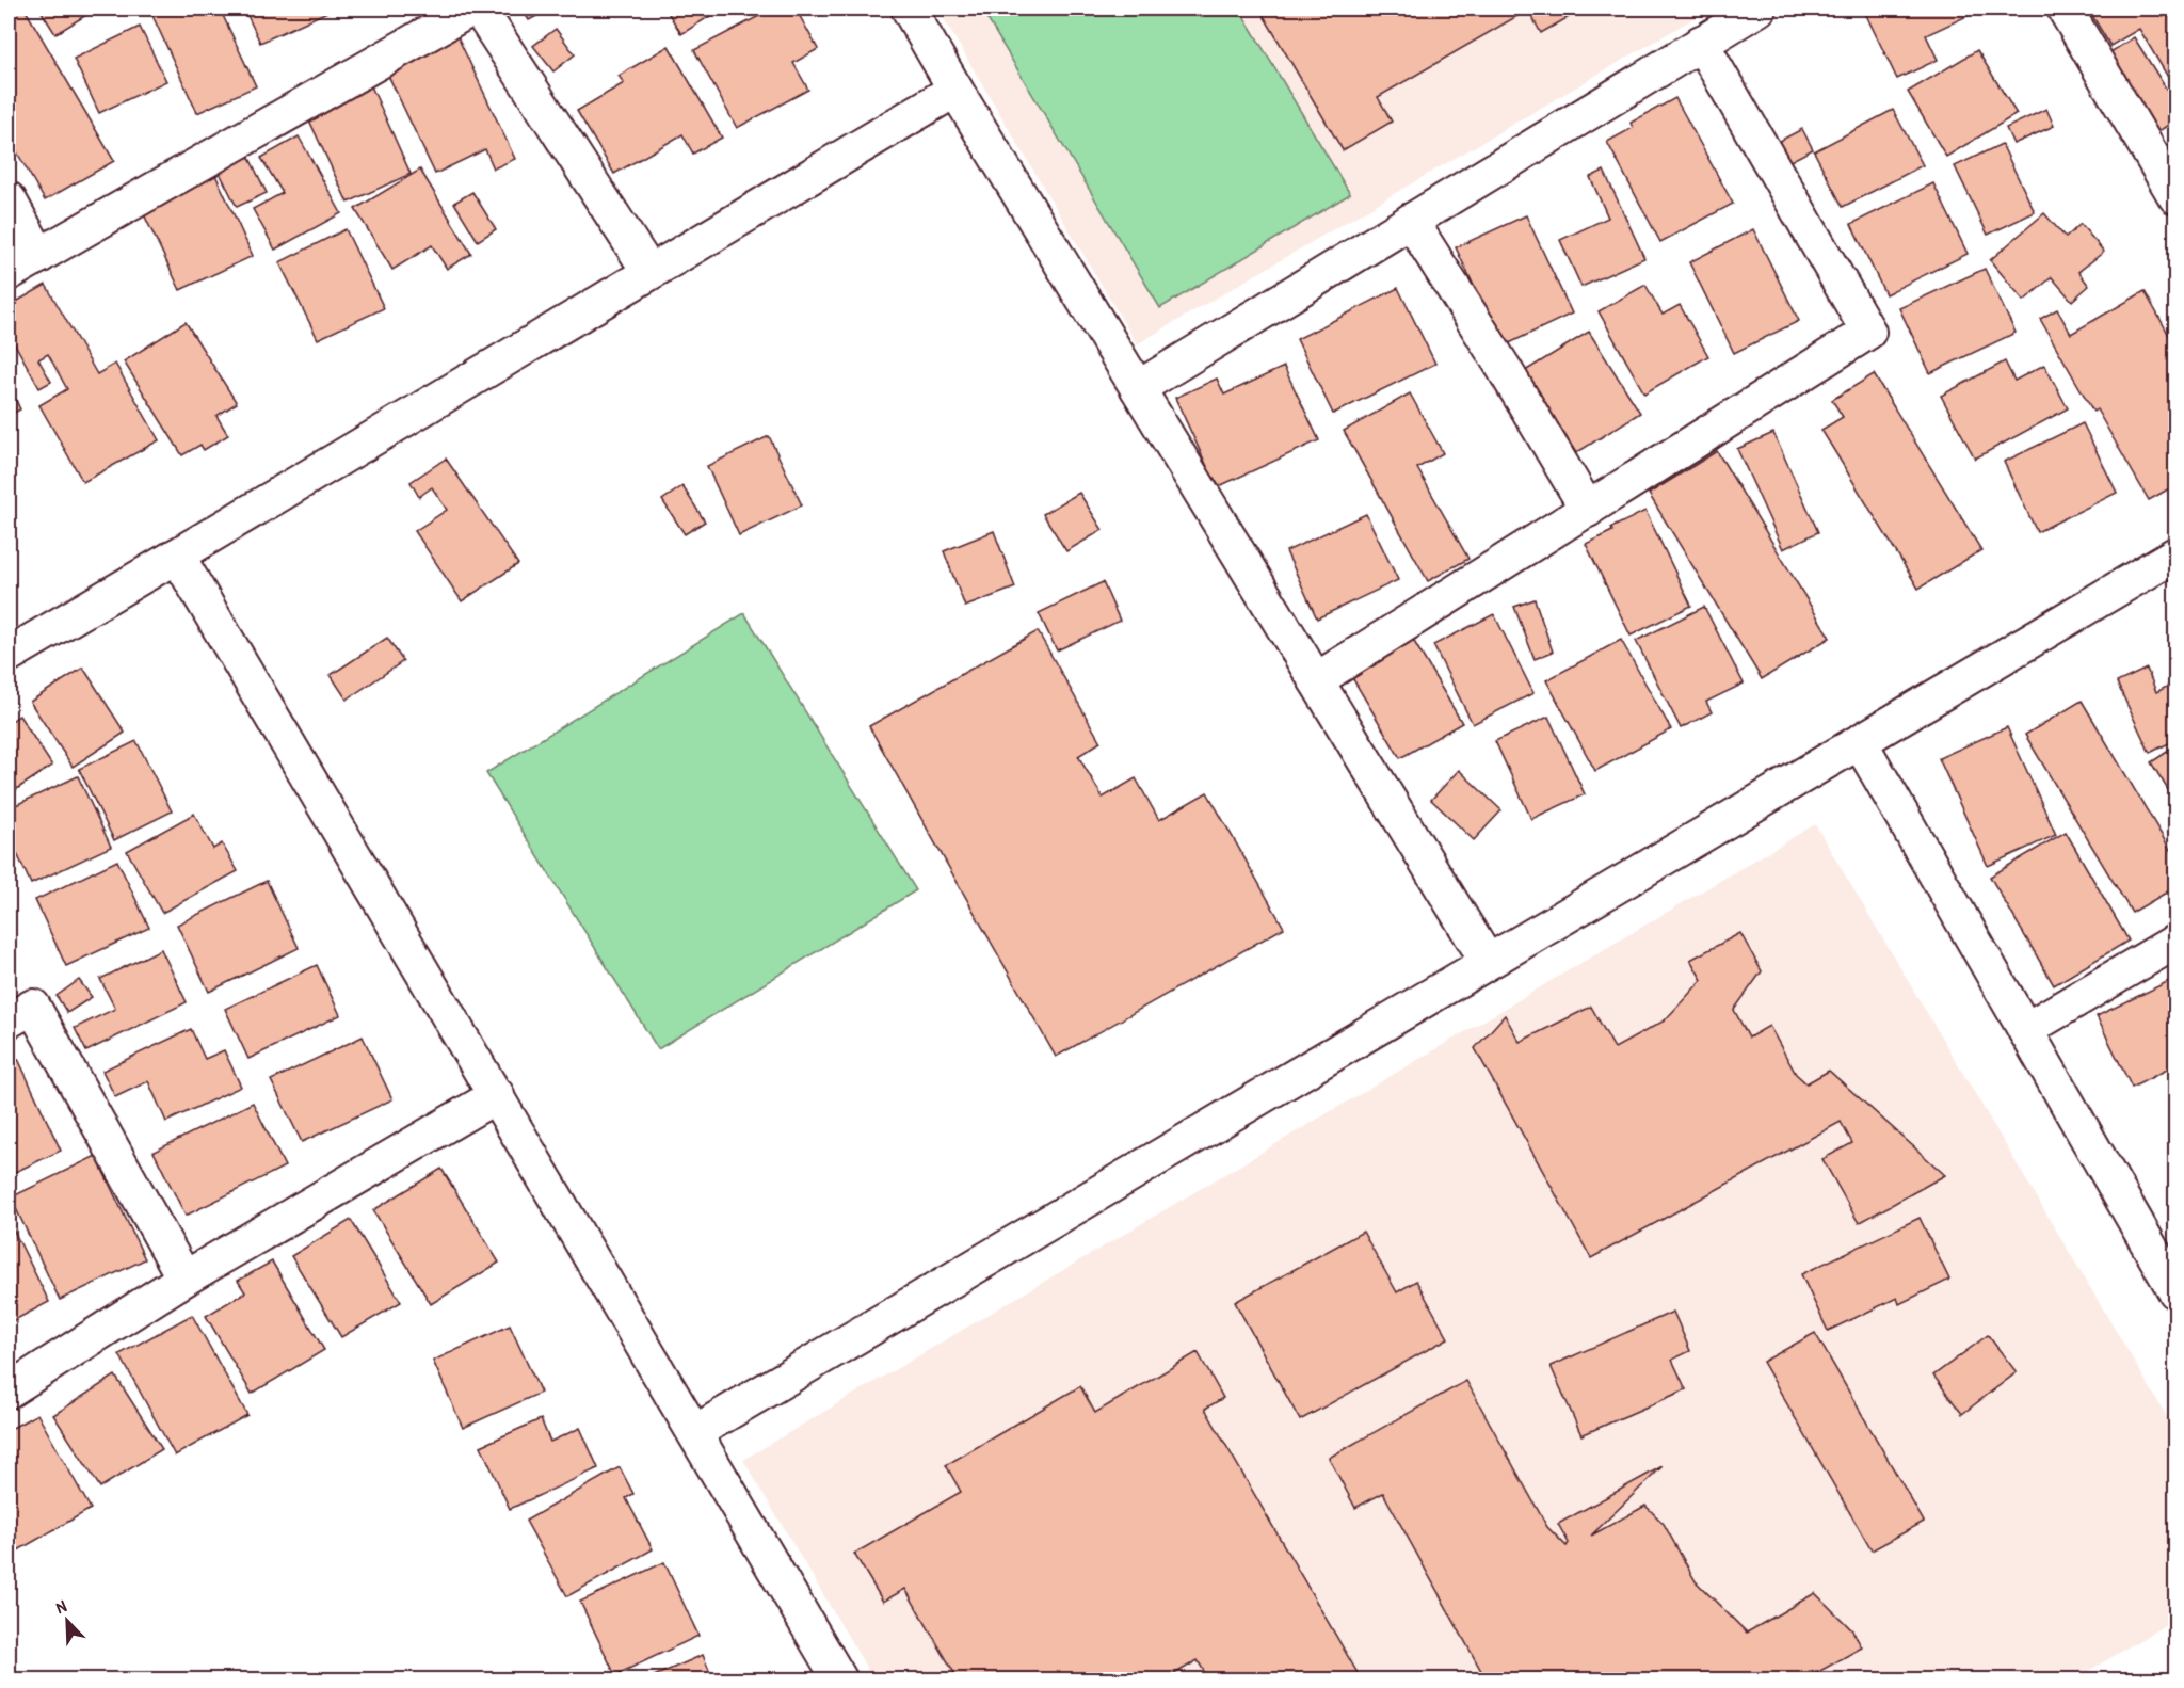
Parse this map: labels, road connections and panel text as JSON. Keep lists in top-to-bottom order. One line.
{"north":"top left"}
